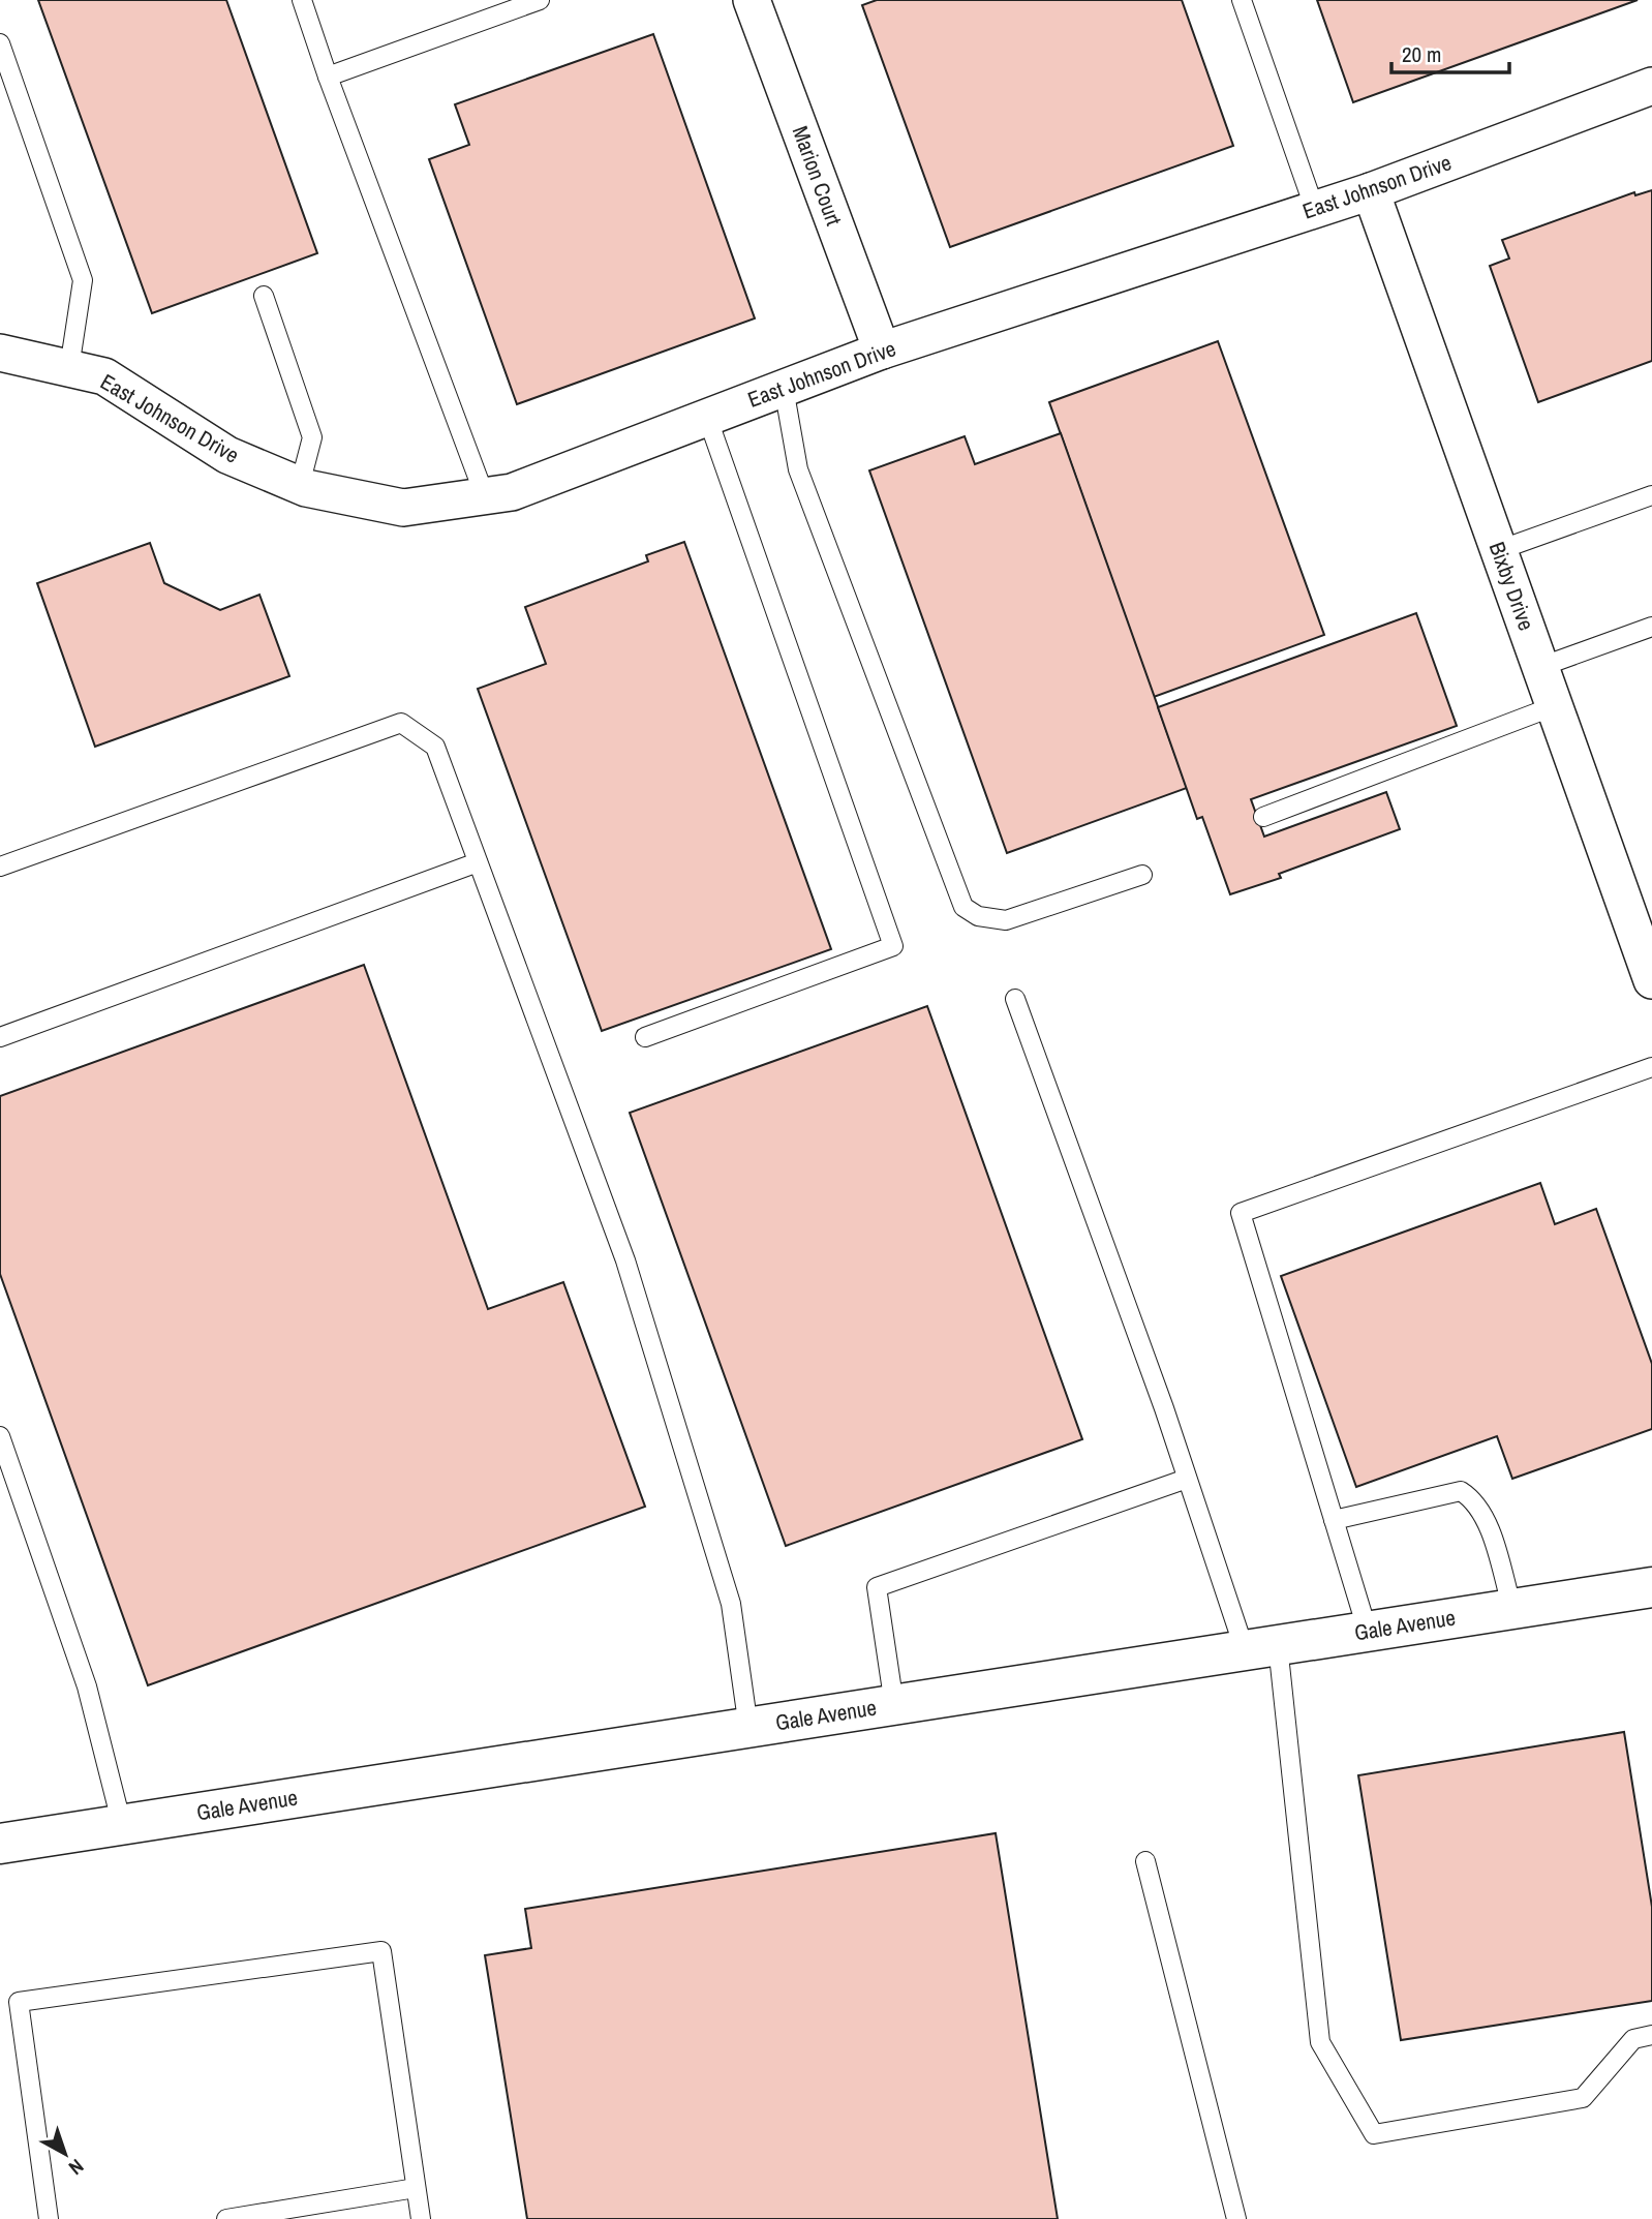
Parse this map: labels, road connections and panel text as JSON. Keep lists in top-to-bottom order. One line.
{"streets":{"main road":["Gale Avenue"],"street":["Marion Court","East Johnson Drive","Bixby Drive"]},"crossings":[["Marion Court","East Johnson Drive"],["East Johnson Drive","Bixby Drive"]],"scale_bar":"20 m","north":"bottom right"}
